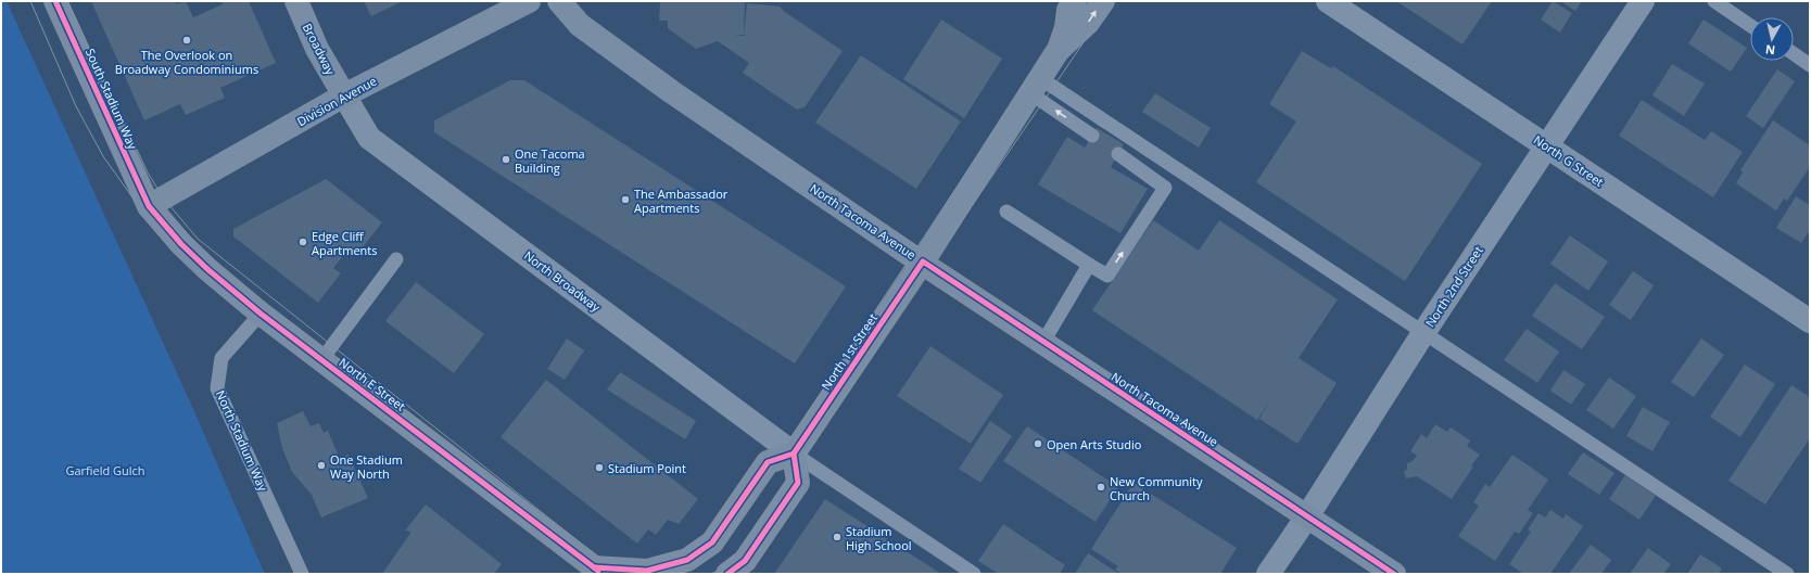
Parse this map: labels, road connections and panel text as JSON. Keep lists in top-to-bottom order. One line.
{"streets":{"street":["Broadway","South Stadium Way","Division Avenue","North G Street","North Tacoma Avenue","North Broadway","North 2nd Street","North 1st Street","North E Street"],"lane":["North Stadium Way"]},"crossings":[["Broadway","Division Avenue"],["Broadway","North Broadway"],["South Stadium Way","Division Avenue"],["South Stadium Way","North E Street"],["Division Avenue","North Broadway"],["Division Avenue","North E Street"],["North G Street","North 2nd Street"],["North Tacoma Avenue","North 2nd Street"],["North Tacoma Avenue","North 1st Street"],["North Broadway","North 1st Street"],["North Broadway","North E Street"],["North 1st Street","North E Street"],["North E Street","North Stadium Way"]],"parks":["Garfield Gulch"],"places":["The Overlook on Broadway Condominiums","One Tacoma Building","The Ambassador Apartments","Edge Cliff Apartments","Open Arts Studio","One Stadium Way North","Stadium Point","New Community Church","Stadium High School"],"north":"bottom"}
